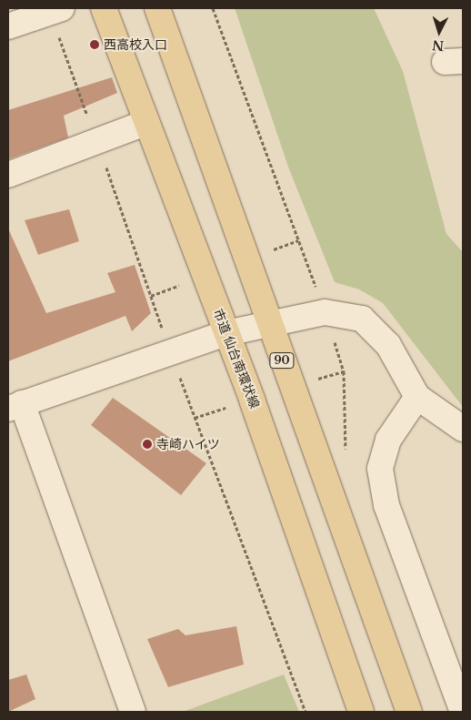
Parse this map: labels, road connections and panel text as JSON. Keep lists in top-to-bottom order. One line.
{"streets":{"main road":["市道 仙台南環状線","90"]},"places":["西高校入口","寺崎ハイツ"],"north":"bottom"}
